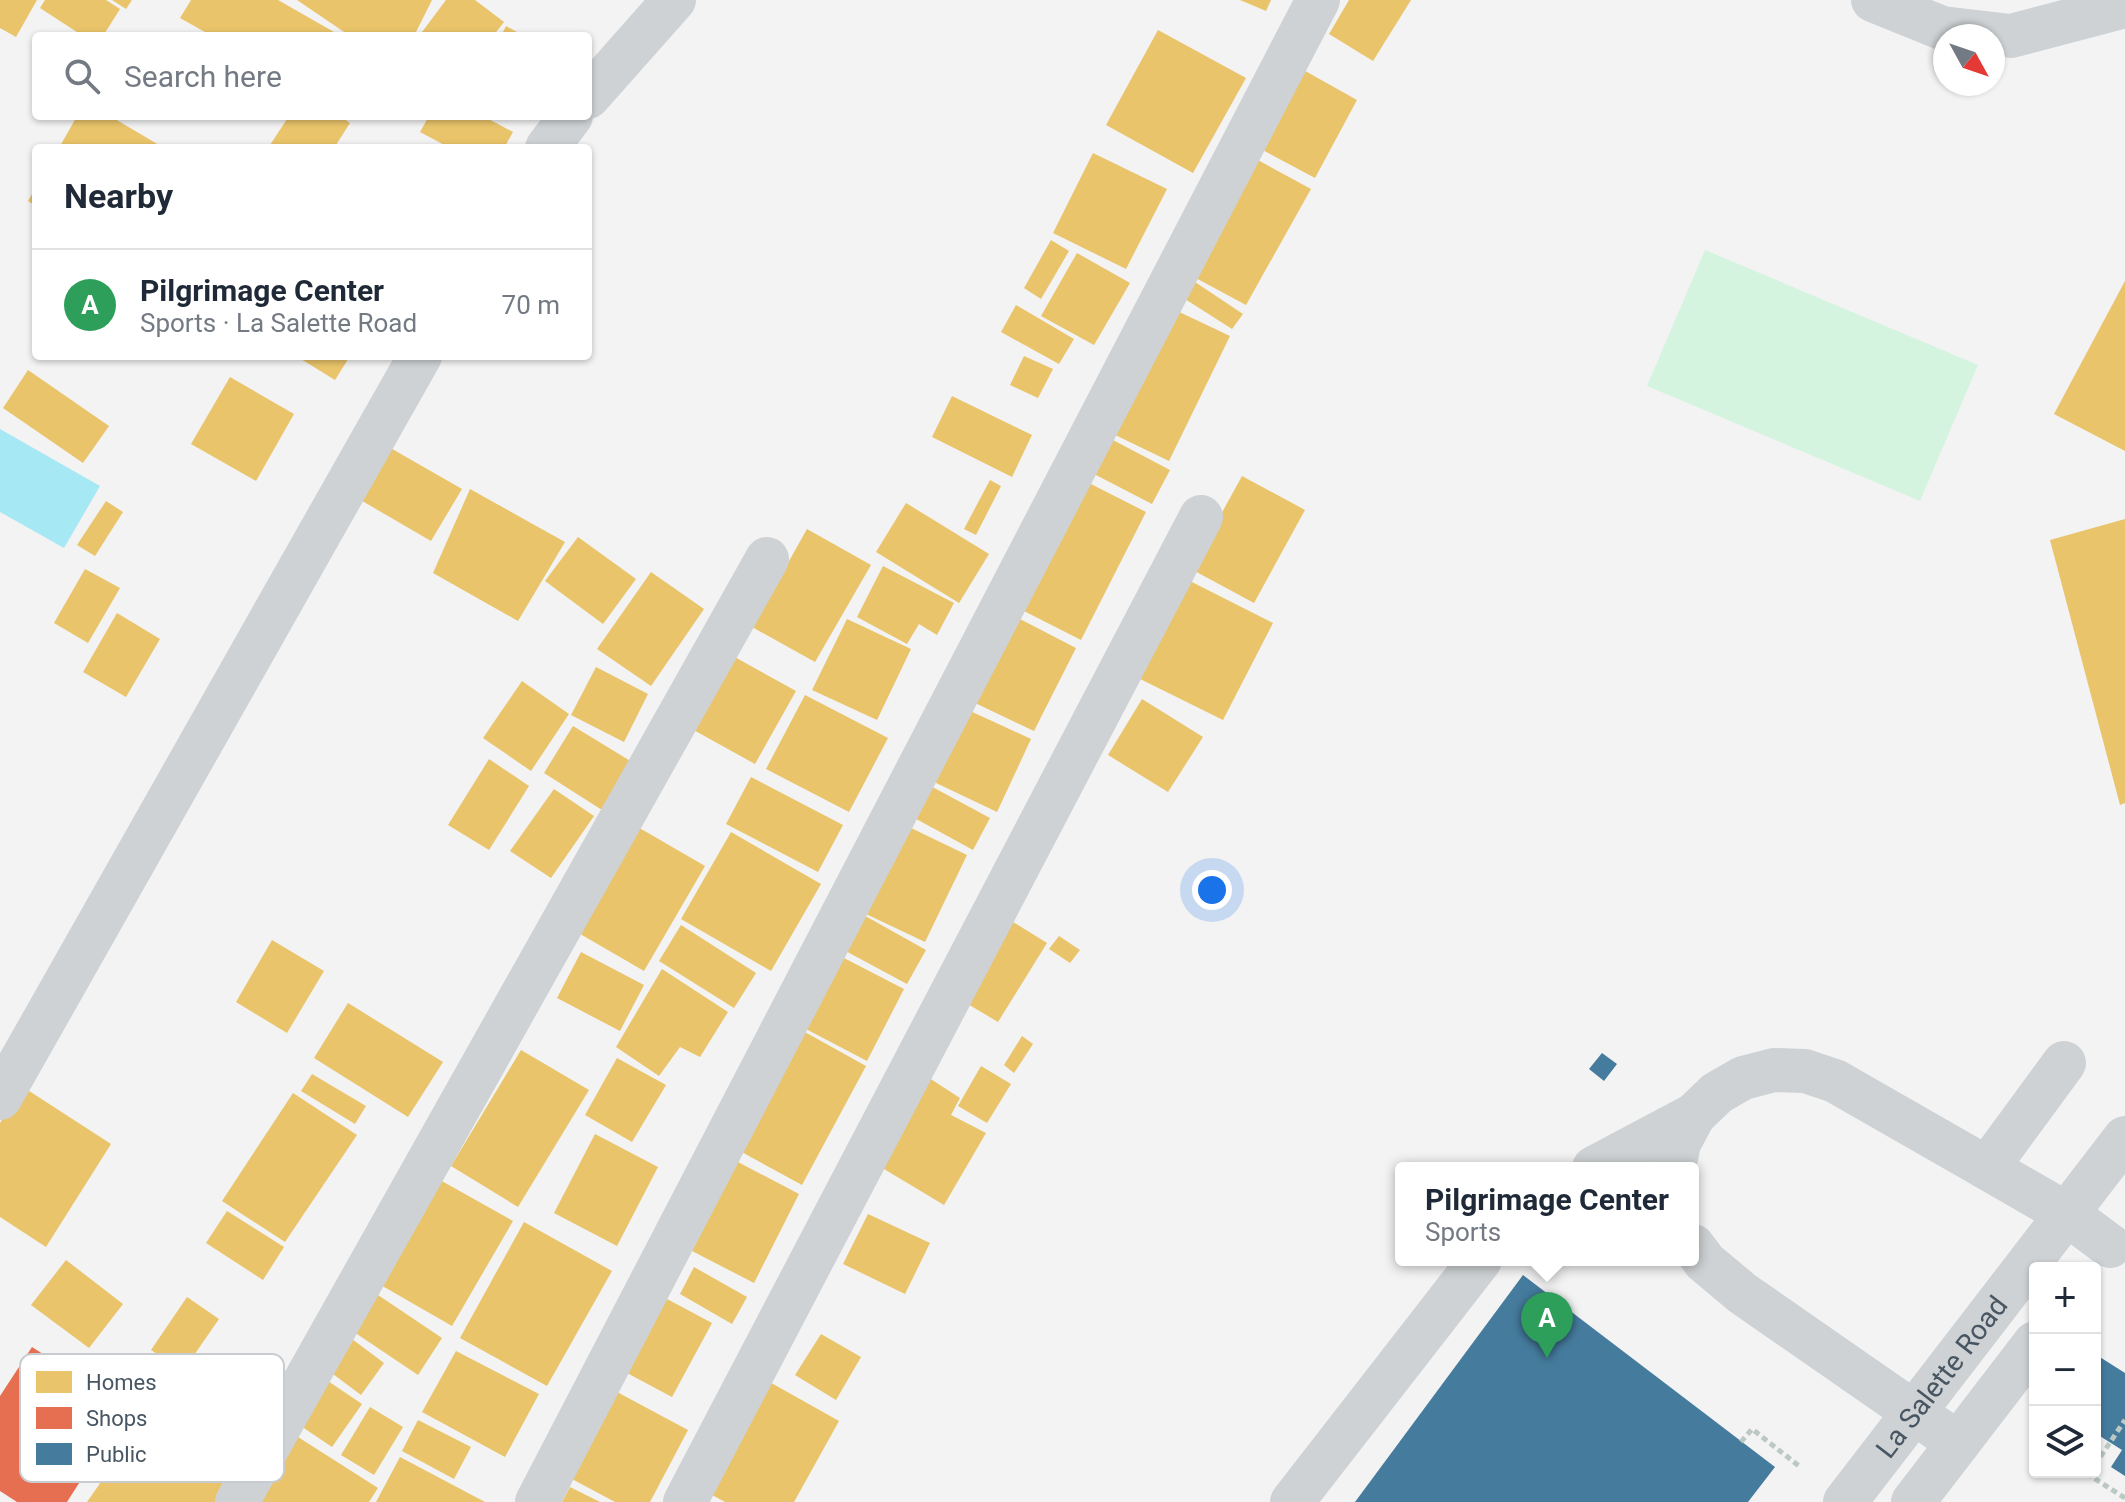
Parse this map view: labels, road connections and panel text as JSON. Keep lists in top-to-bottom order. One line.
{"streets":{"street":["La Salette Road"]},"legend":["Homes","Shops","Public"],"north":"bottom right","page":{"search":"Search here","heading":"Nearby","list":[{"mark":"A","name":"Pilgrimage Center","note":"Sports · La Salette Road","value":"70 m"}],"popup":["Pilgrimage Center","Sports"],"map_buttons":["+","−"],"pins":"A"}}
